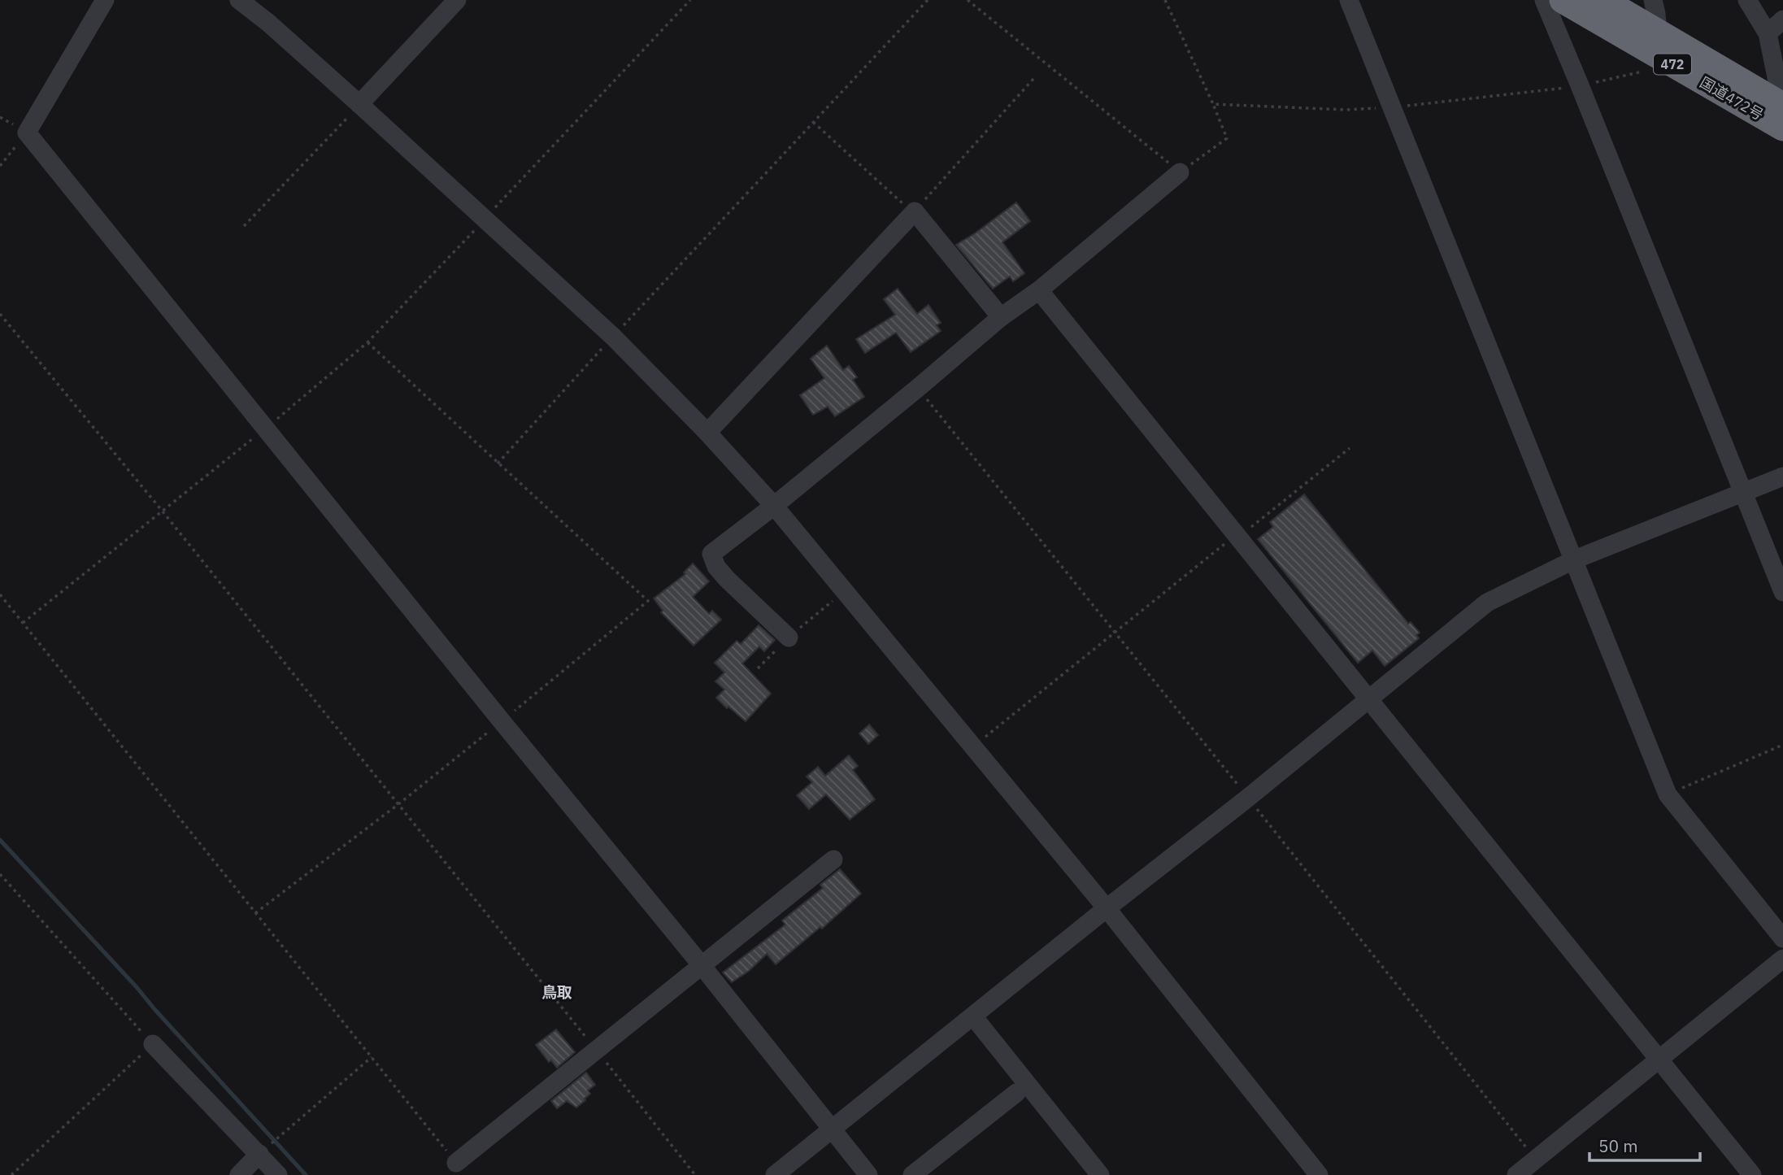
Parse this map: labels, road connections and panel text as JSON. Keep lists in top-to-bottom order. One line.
{"streets":{"highway":["472","国道472号"]},"districts":["鳥取"],"scale_bar":"50 m"}
